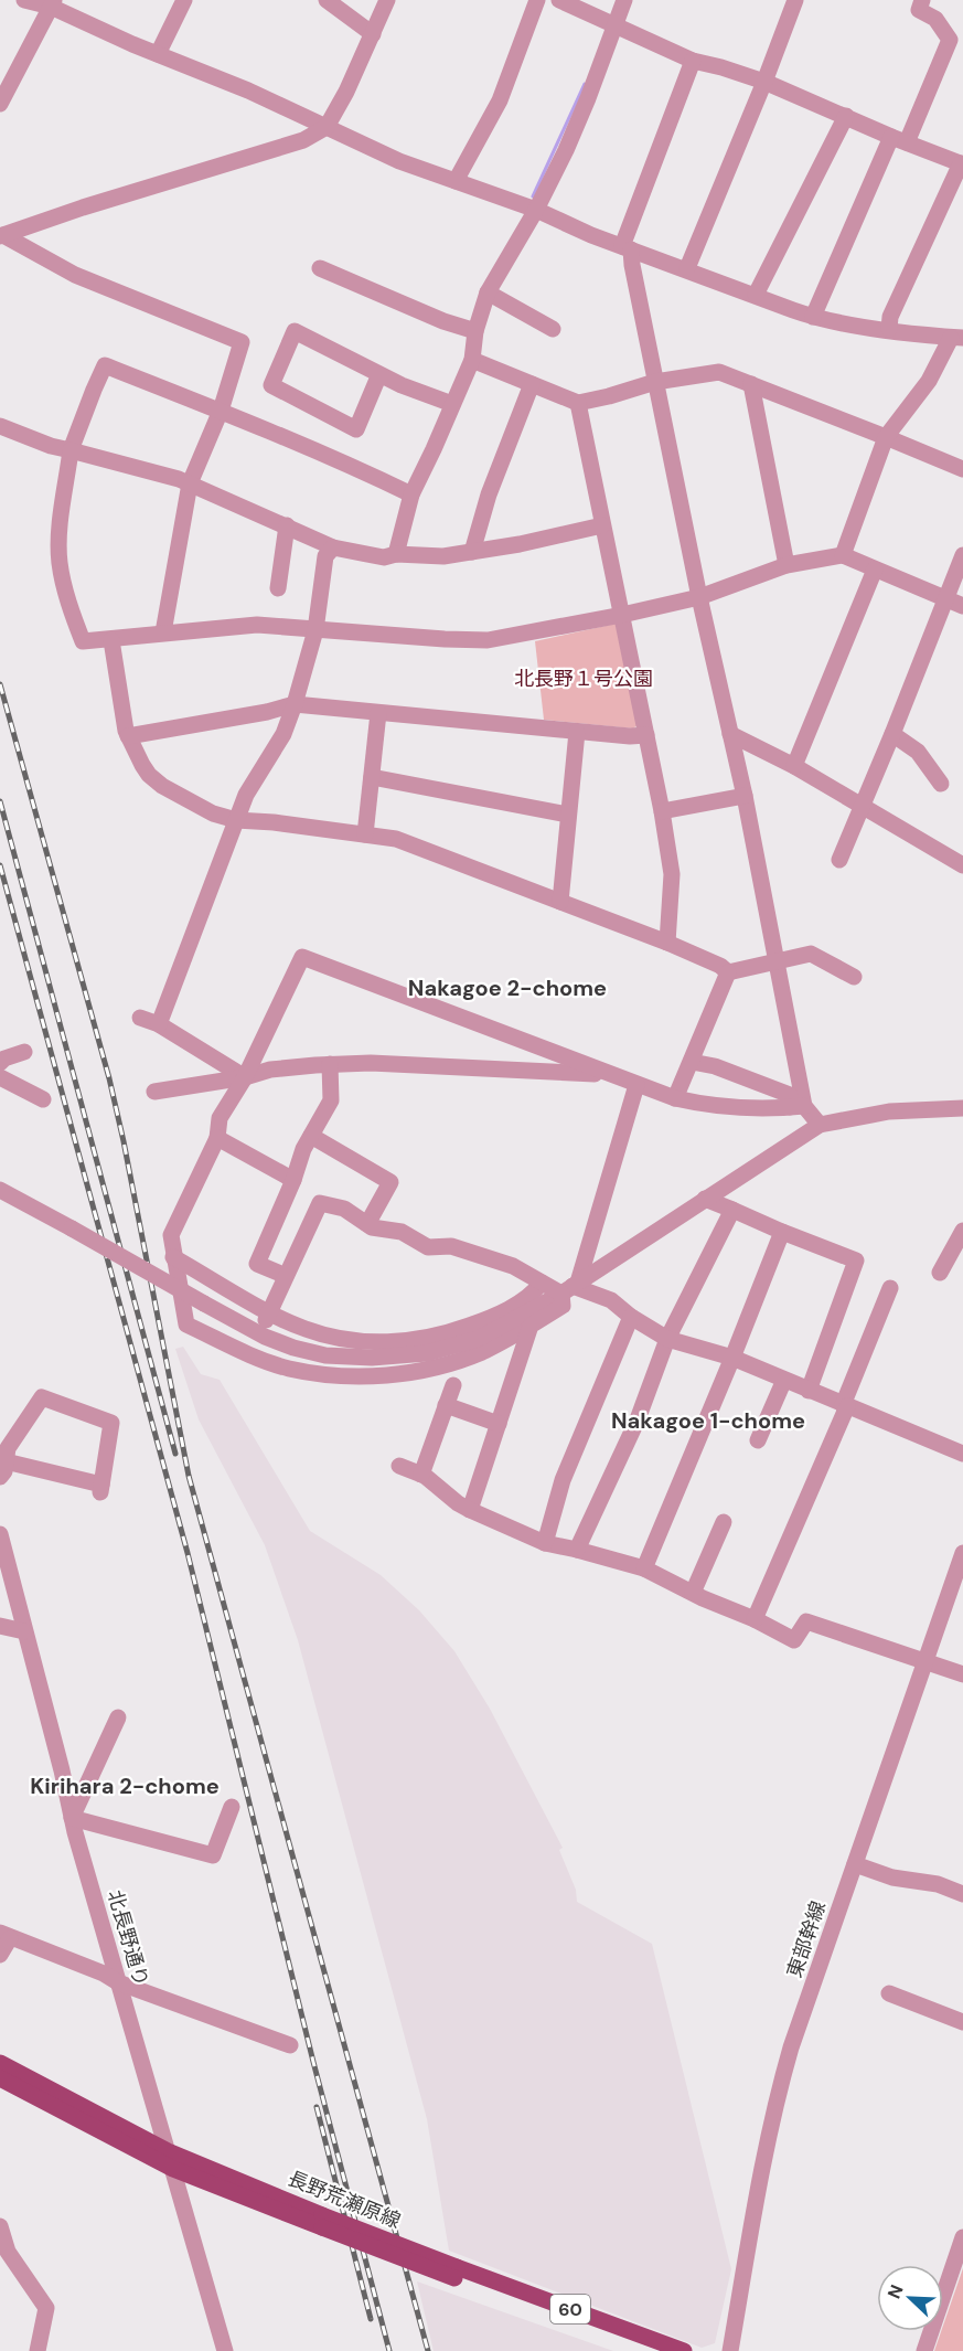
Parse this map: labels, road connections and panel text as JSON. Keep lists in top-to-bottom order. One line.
{"streets":{"main road":["長野荒瀬原線","60"],"street":["北長野通り","東部幹線"]},"crossings":[["北長野通り","長野荒瀬原線"]],"districts":["Nakagoe 2-chome","Nakagoe 1-chome","Kirihara 2-chome"],"parks":["北長野１号公園"],"north":"top left"}
